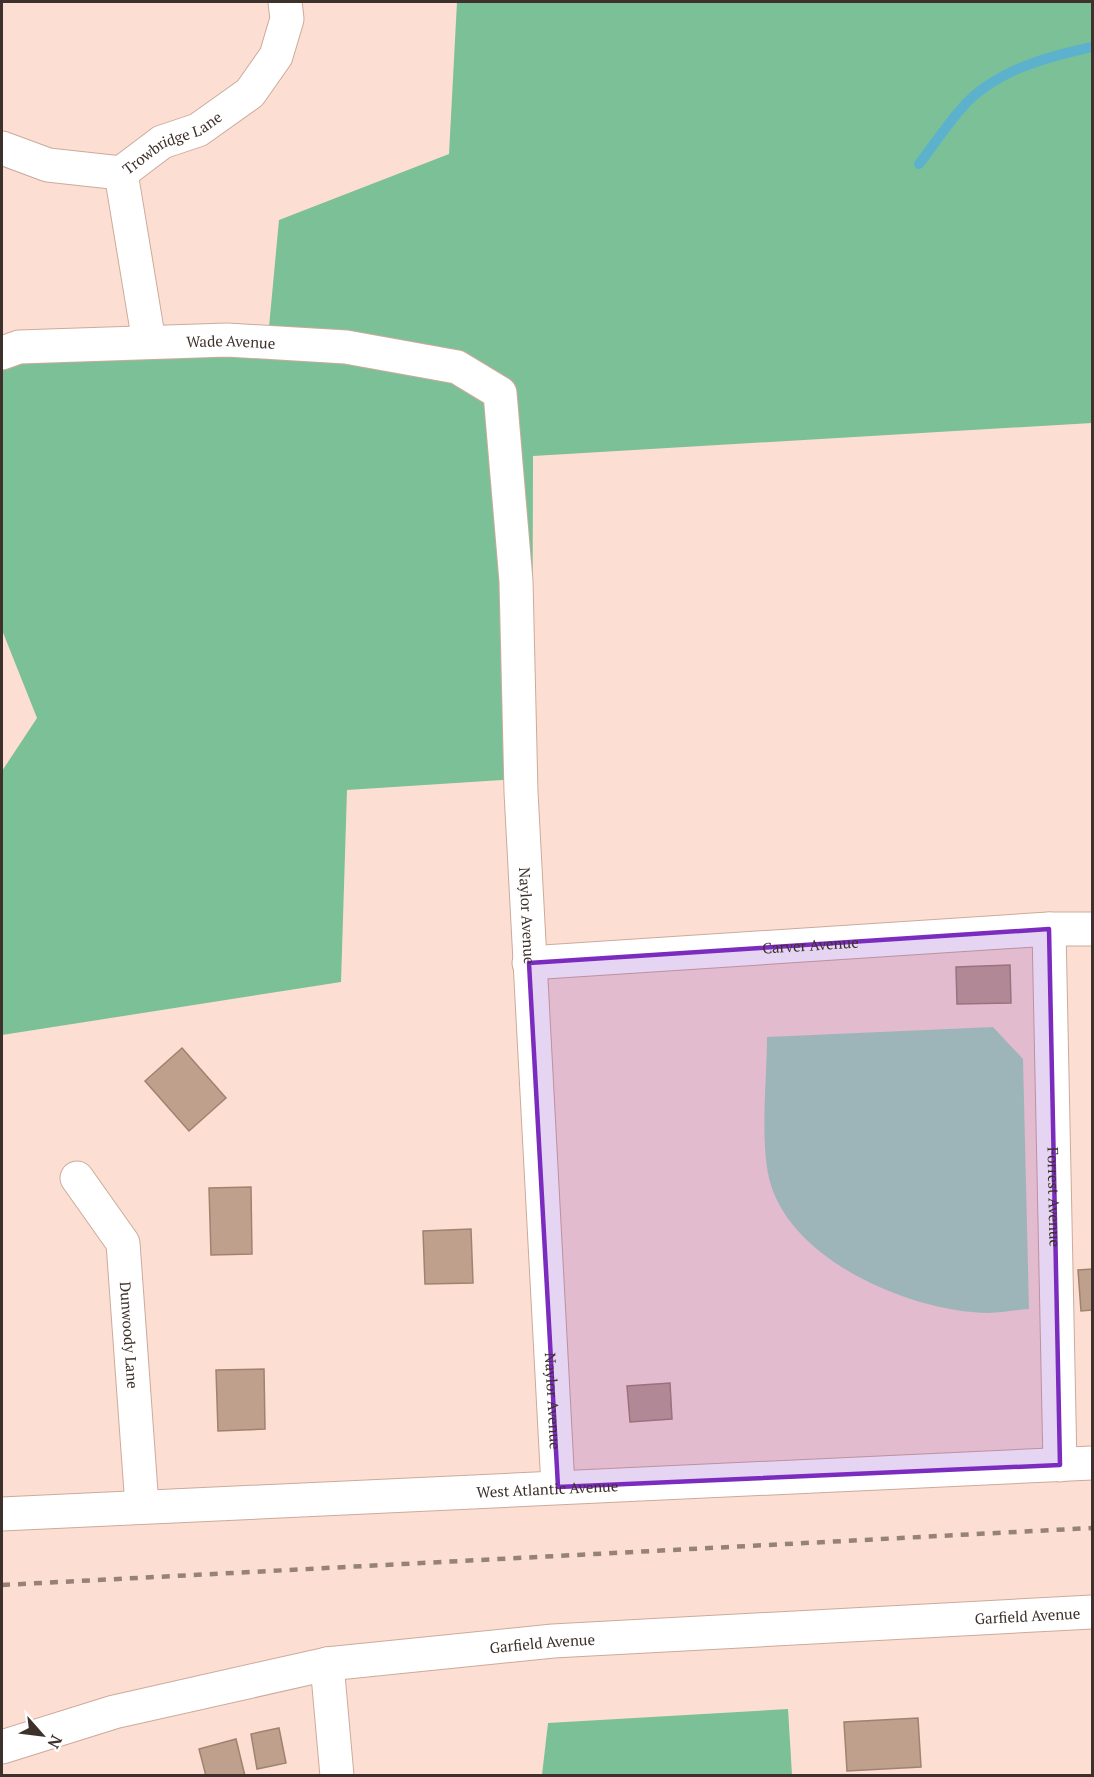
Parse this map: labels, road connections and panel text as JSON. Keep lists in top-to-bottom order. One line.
{"streets":{"street":["Trowbridge Lane","Wade Avenue","Naylor Avenue","Carver Avenue","Forrest Avenue","Dunwoody Lane","West Atlantic Avenue","Garfield Avenue"]},"crossings":[["Trowbridge Lane","Wade Avenue"],["Wade Avenue","Naylor Avenue"],["Naylor Avenue","Carver Avenue"],["Naylor Avenue","West Atlantic Avenue"],["Carver Avenue","Forrest Avenue"],["Forrest Avenue","West Atlantic Avenue"],["Dunwoody Lane","West Atlantic Avenue"]],"north":"bottom right"}
